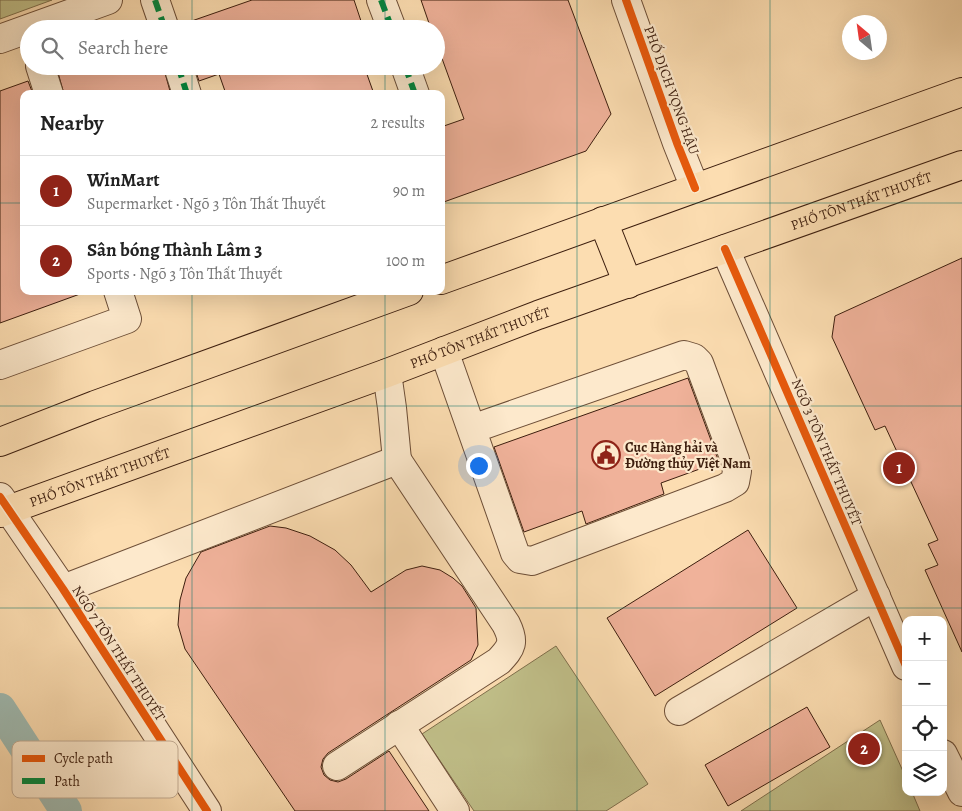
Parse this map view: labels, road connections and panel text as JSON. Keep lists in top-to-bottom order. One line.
{"streets":{"main road":["PHỐ TÔN THẤT THUYẾT"],"street":["PHỐ DỊCH VỌNG HẬU","NGÕ 3 TÔN THẤT THUYẾT","NGÕ 7 TÔN THẤT THUYẾT"]},"crossings":[["PHỐ TÔN THẤT THUYẾT","NGÕ 3 TÔN THẤT THUYẾT"],["PHỐ TÔN THẤT THUYẾT","NGÕ 7 TÔN THẤT THUYẾT"]],"places":{"public building":["Cục Hàng hải và Đường thủy Việt Nam"]},"legend":["Cycle path","Path"],"north":"top left","page":{"search":"Search here","heading":["Nearby","2 results"],"list":[{"mark":"1","name":"WinMart","note":"Supermarket · Ngõ 3 Tôn Thất Thuyết","value":"90 m"},{"mark":"2","name":"Sân bóng Thành Lâm 3","note":"Sports · Ngõ 3 Tôn Thất Thuyết","value":"100 m"}],"pins":["1","2"],"map_buttons":["+","−"]}}
